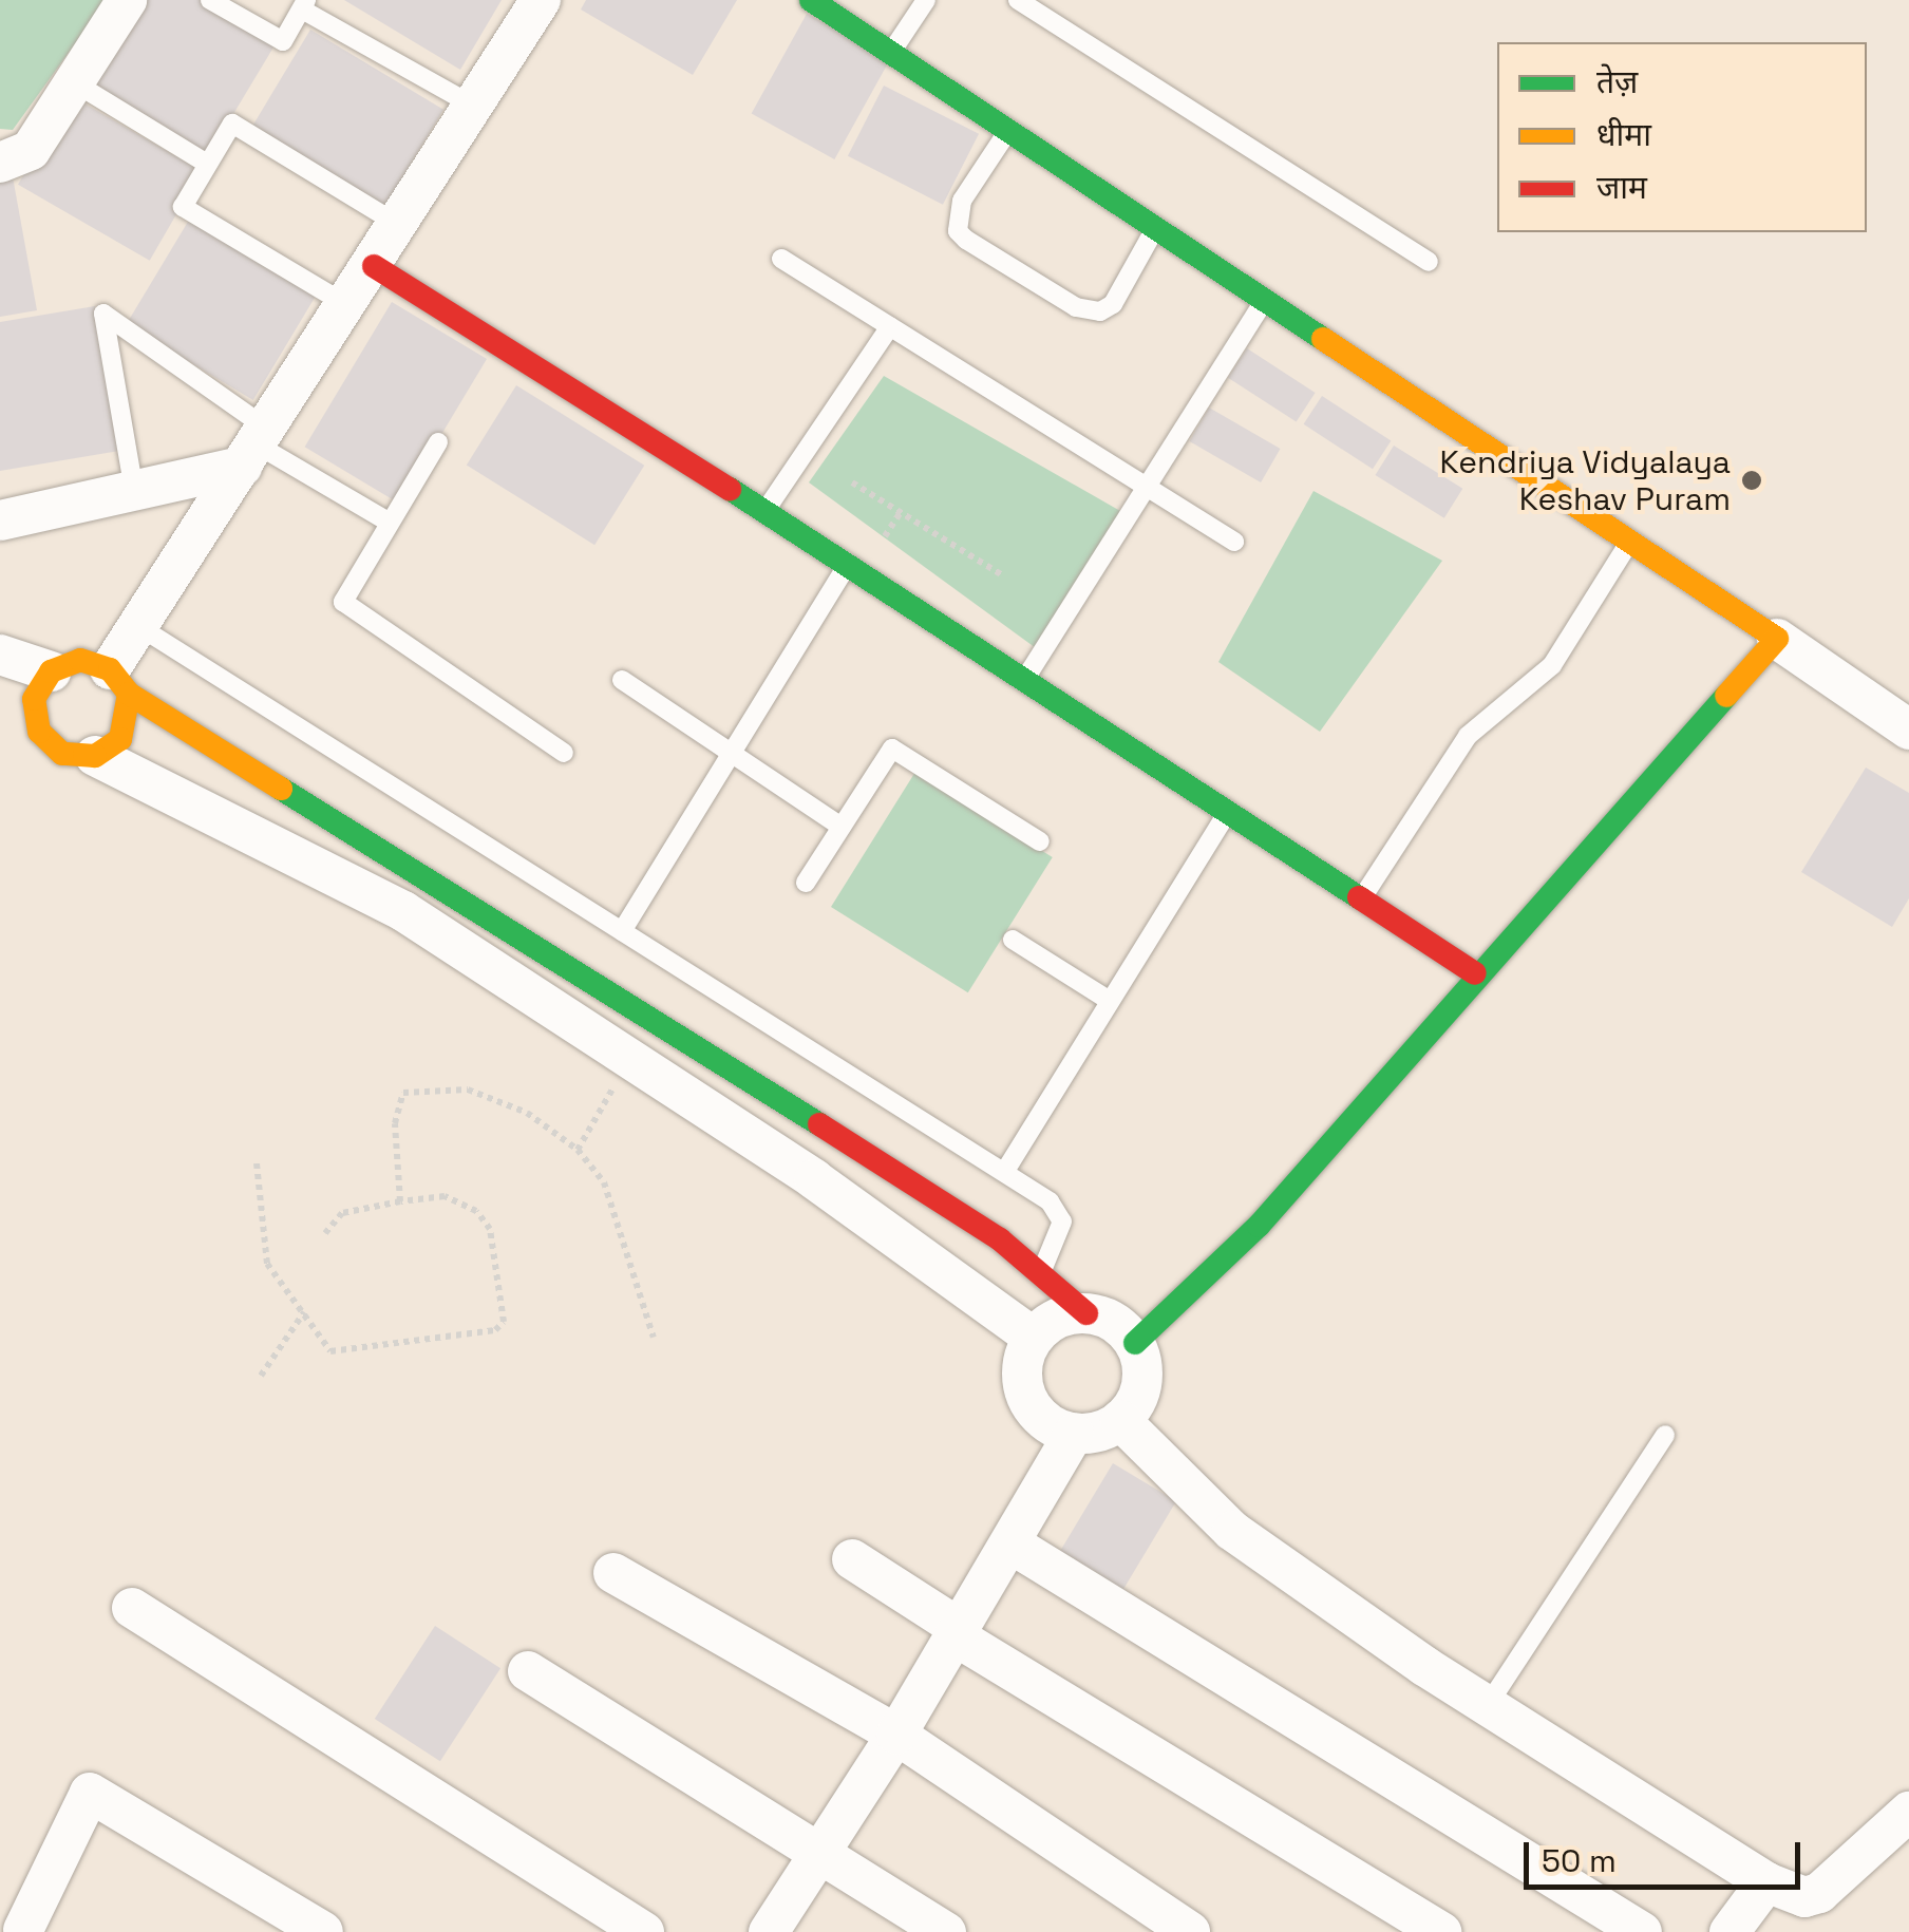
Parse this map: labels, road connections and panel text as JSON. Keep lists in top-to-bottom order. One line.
{"places":["Kendriya Vidyalaya Keshav Puram"],"legend":["तेज़","धीमा","जाम"],"scale_bar":"50 m"}
